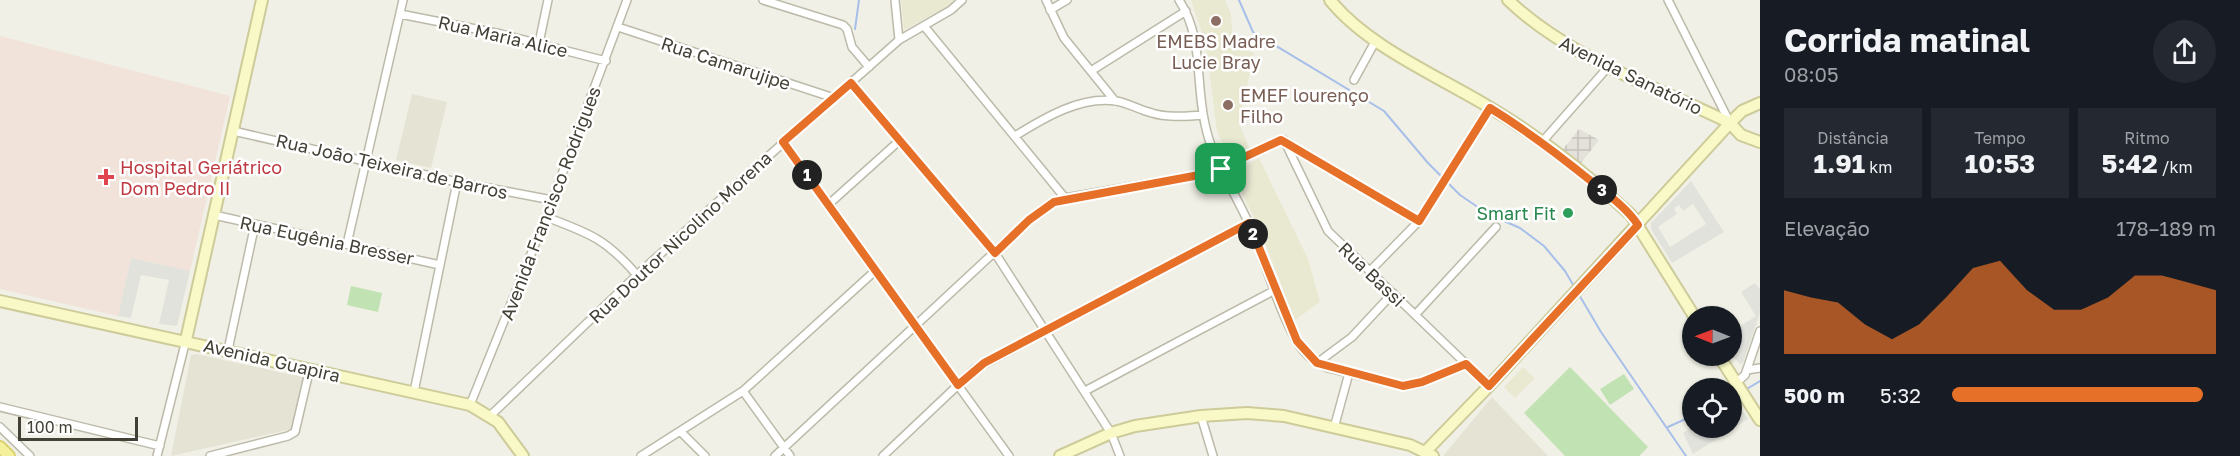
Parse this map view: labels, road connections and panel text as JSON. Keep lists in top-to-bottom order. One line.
{"streets":{"street":["Rua Maria Alice","Rua Camarujipe","Avenida Sanatório","Rua João Teixeira de Barros","Avenida Francisco Rodrigues","Rua Doutor Nicolino Morena","Rua Eugênia Bresser","Rua Bassi","Avenida Guapira"]},"crossings":[["Rua Maria Alice","Avenida Francisco Rodrigues"],["Rua Camarujipe","Avenida Francisco Rodrigues"],["Rua Camarujipe","Rua Doutor Nicolino Morena"],["Rua João Teixeira de Barros","Avenida Francisco Rodrigues"],["Avenida Francisco Rodrigues","Avenida Guapira"],["Rua Doutor Nicolino Morena","Avenida Guapira"]],"places":{"other":["EMEBS Madre Lucie Bray","EMEF lourenço Filho","Smart Fit"],"health":["Hospital Geriátrico Dom Pedro II"]},"scale_bar":"100 m","north":"left","page":{"heading":["Corrida matinal","08:05"],"stats":[["Distância","1.91 km"],["Tempo","10:53"],["Ritmo","5:42 /km"]],"pins":["1","3","2"],"chart":["Elevação","178–189 m"],"list":[{"name":"500 m","note":"5:32"}],"scale":"100 m"}}
